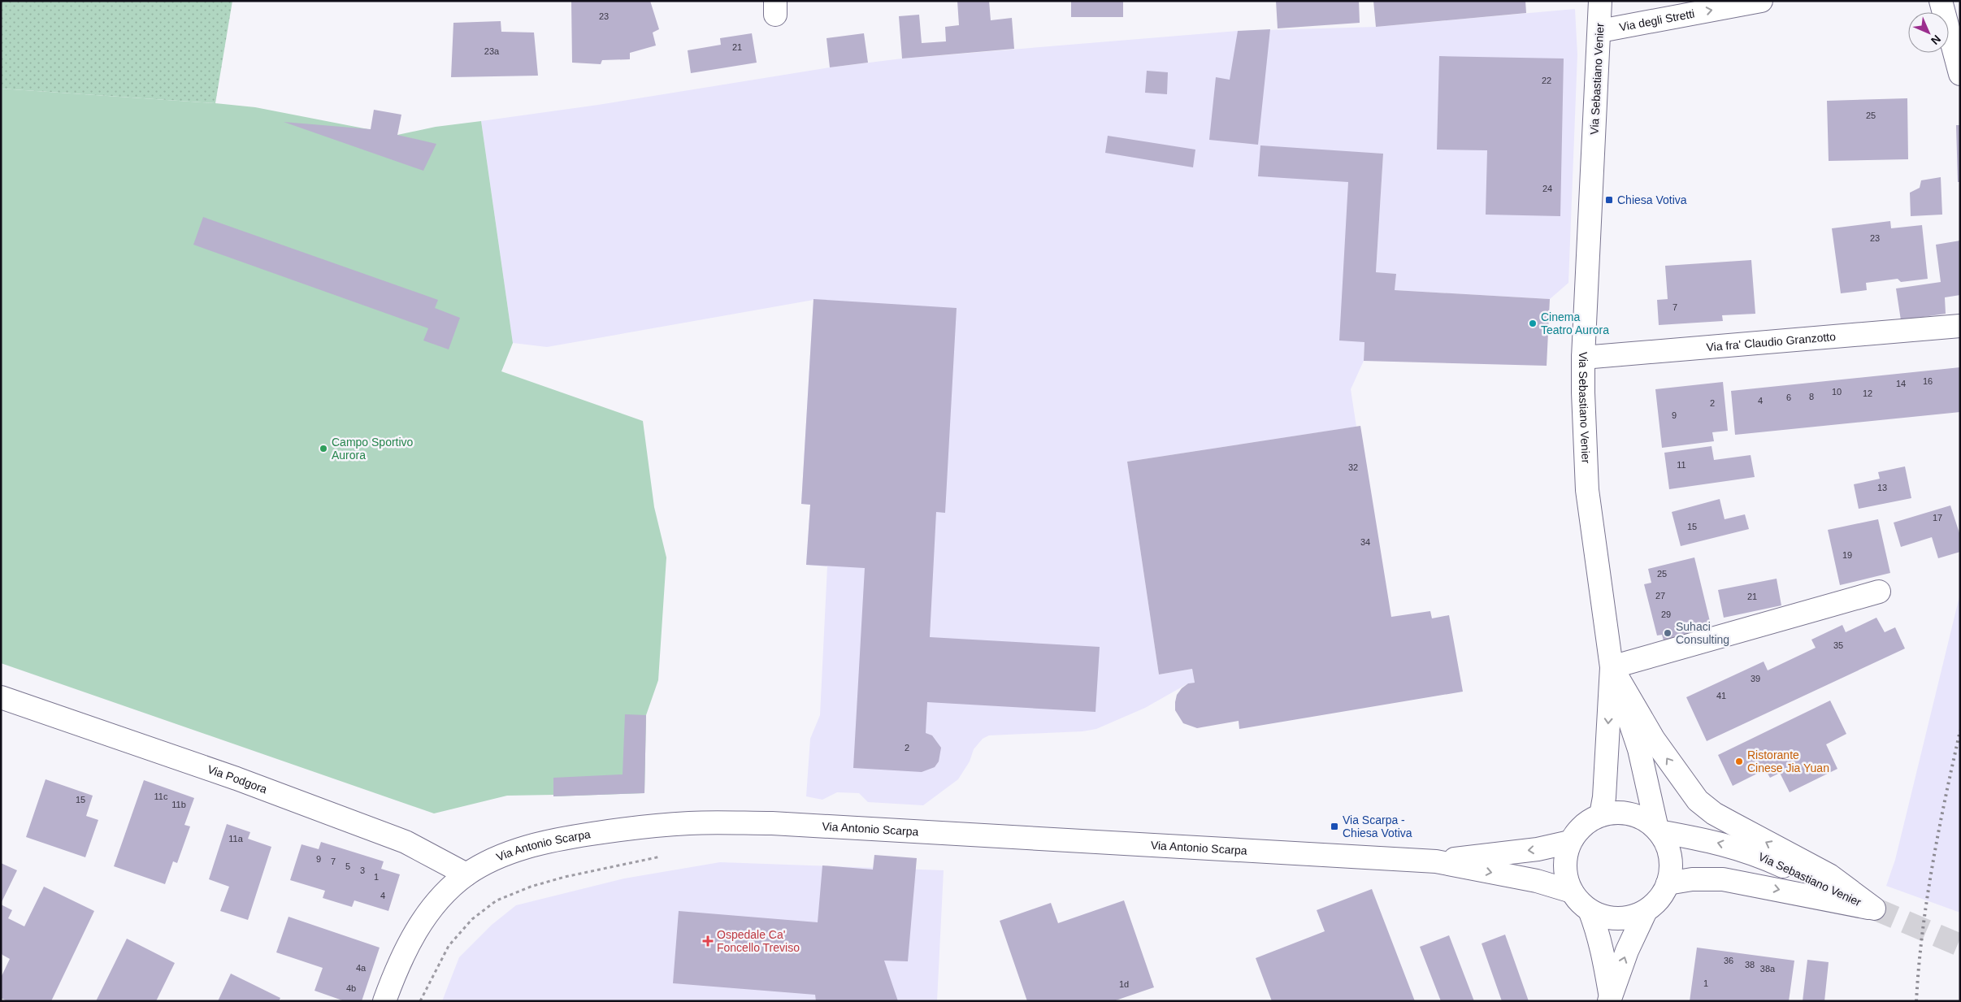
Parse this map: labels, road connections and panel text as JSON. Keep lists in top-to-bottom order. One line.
{"streets":{"street":["Via degli Stretti","Via Sebastiano Venier","Via fra' Claudio Granzotto","Via Podgora","Via Antonio Scarpa"]},"crossings":[["Via degli Stretti","Via Sebastiano Venier"],["Via Sebastiano Venier","Via fra' Claudio Granzotto"],["Via Sebastiano Venier","Via Antonio Scarpa"],["Via Podgora","Via Antonio Scarpa"]],"one_way":["Via degli Stretti"],"places":{"transit":["Chiesa Votiva","Via Scarpa - Chiesa Votiva"],"other":["Cinema Teatro Aurora","Campo Sportivo Aurora","Suhaci Consulting","Ristorante Cinese Jia Yuan"],"health":["Ospedale Ca' Foncello Treviso"]},"house_numbers":["23","21","23a","22","25","24","23","7","16","14","10","12","8","6","4","2","9","11","32","13","17","15","34","19","25","27","21","29","35","39","41","2","11c","15","11b","11a","9","7","5","3","1","4","36","38","4a","38a","1","1d","4b"],"north":"bottom right"}
